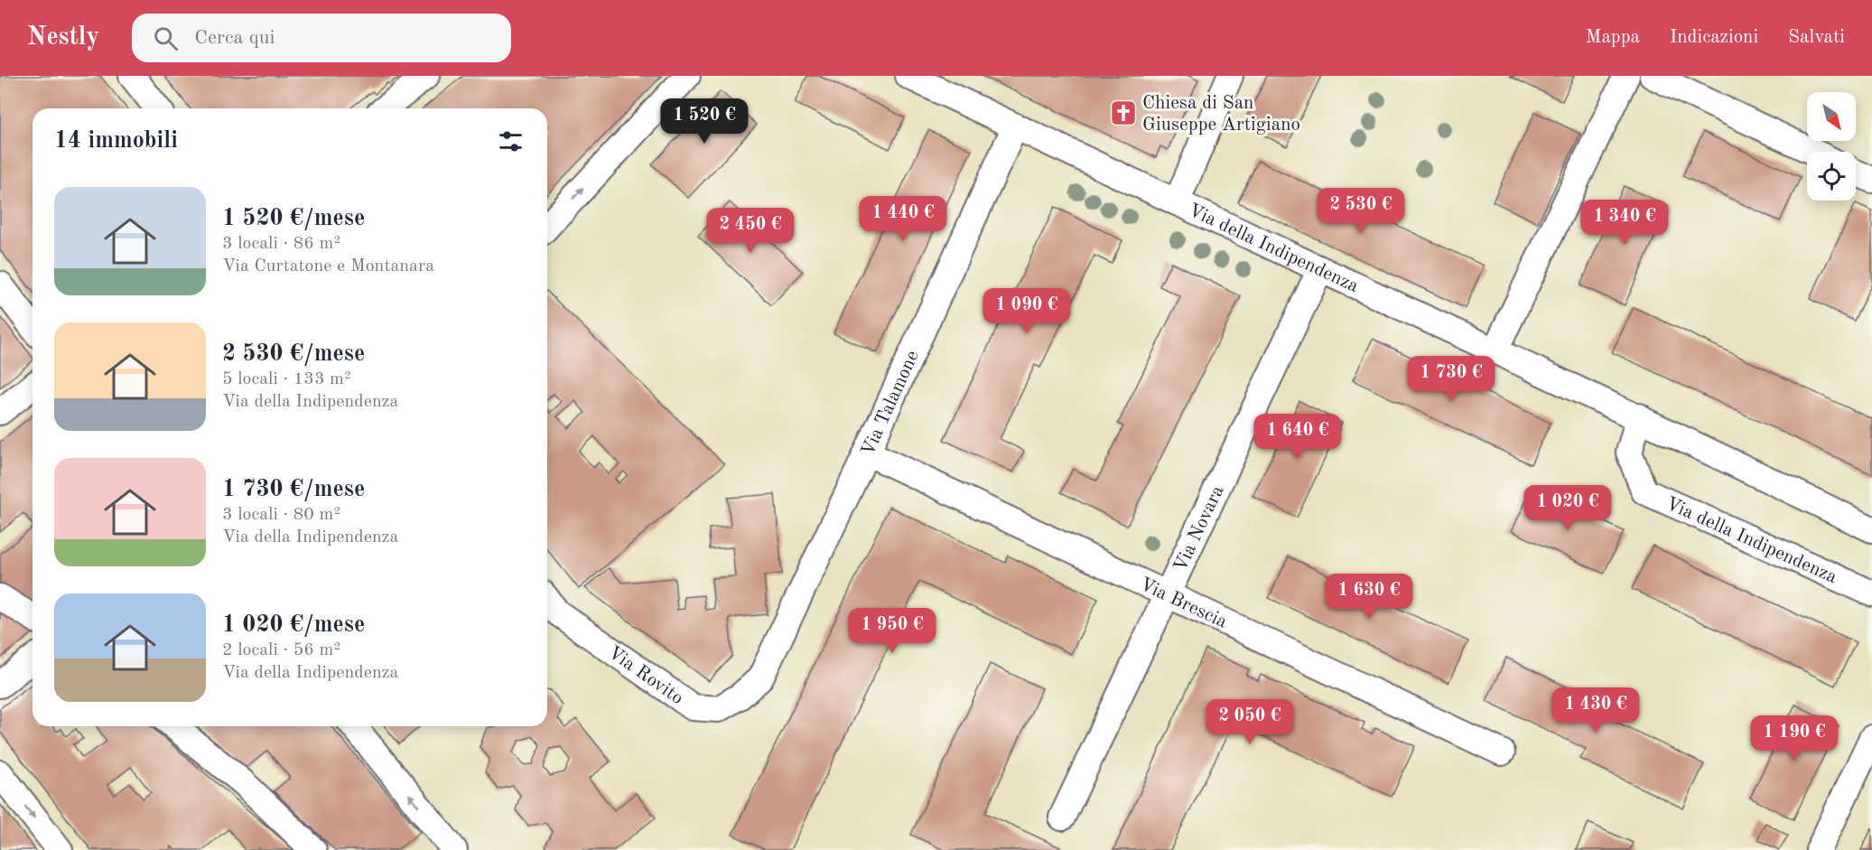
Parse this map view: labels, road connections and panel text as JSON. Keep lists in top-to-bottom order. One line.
{"streets":{"street":["Via della Indipendenza","Via Talamone","Via Novara","Via Brescia","Via Rovito"]},"crossings":[["Via della Indipendenza","Via Talamone"],["Via della Indipendenza","Via Novara"],["Via Talamone","Via Brescia"],["Via Talamone","Via Rovito"],["Via Novara","Via Brescia"]],"places":{"church":["Chiesa di San Giuseppe Artigiano"]},"north":"bottom right","page":{"header":"Nestly","search":"Cerca qui","nav":["Mappa","Indicazioni","Salvati"],"price":["1 520 €","2 530 €","1 440 €","1 340 €","2 450 €","1 090 €","1 730 €","1 640 €","1 020 €","1 630 €","1 950 €","1 430 €","2 050 €","1 190 €"],"heading":"14 immobili","list":[{"name":"1 520 €/mese","note":"3 locali · 86 m² · Via Curtatone e Montanara"},{"name":"2 530 €/mese","note":"5 locali · 133 m² · Via della Indipendenza"},{"name":"1 730 €/mese","note":"3 locali · 80 m² · Via della Indipendenza"},{"name":"1 020 €/mese","note":"2 locali · 56 m² · Via della Indipendenza"}]}}
